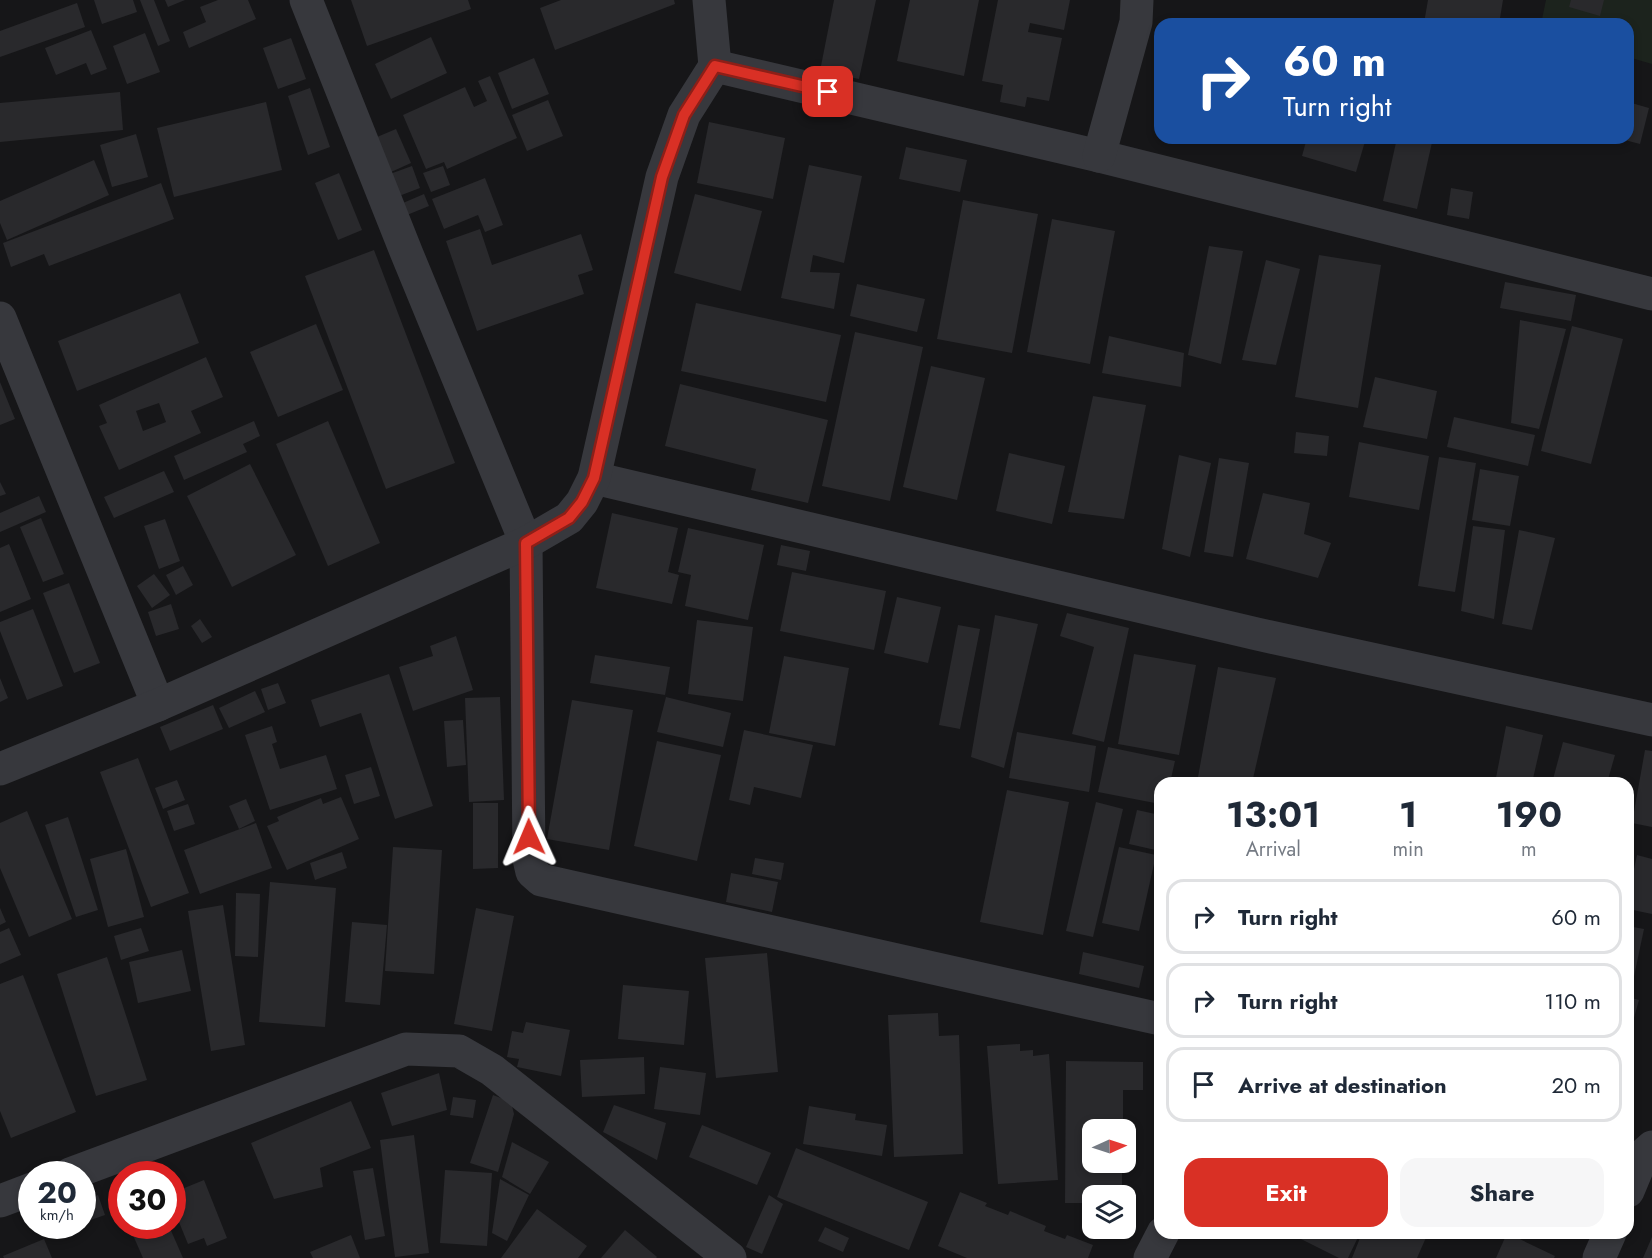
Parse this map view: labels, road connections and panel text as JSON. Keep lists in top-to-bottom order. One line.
{"north":"right","page":{"turn":["60 m","Turn right"],"eta":["13:01","Arrival","1","min","190","m"],"list":[{"name":"Turn right","value":"60 m"},{"name":"Turn right","value":"110 m"},{"name":"Arrive at destination","value":"20 m"}],"buttons":["Exit","Share"],"speed":"20 km/h","limit":"30"}}
